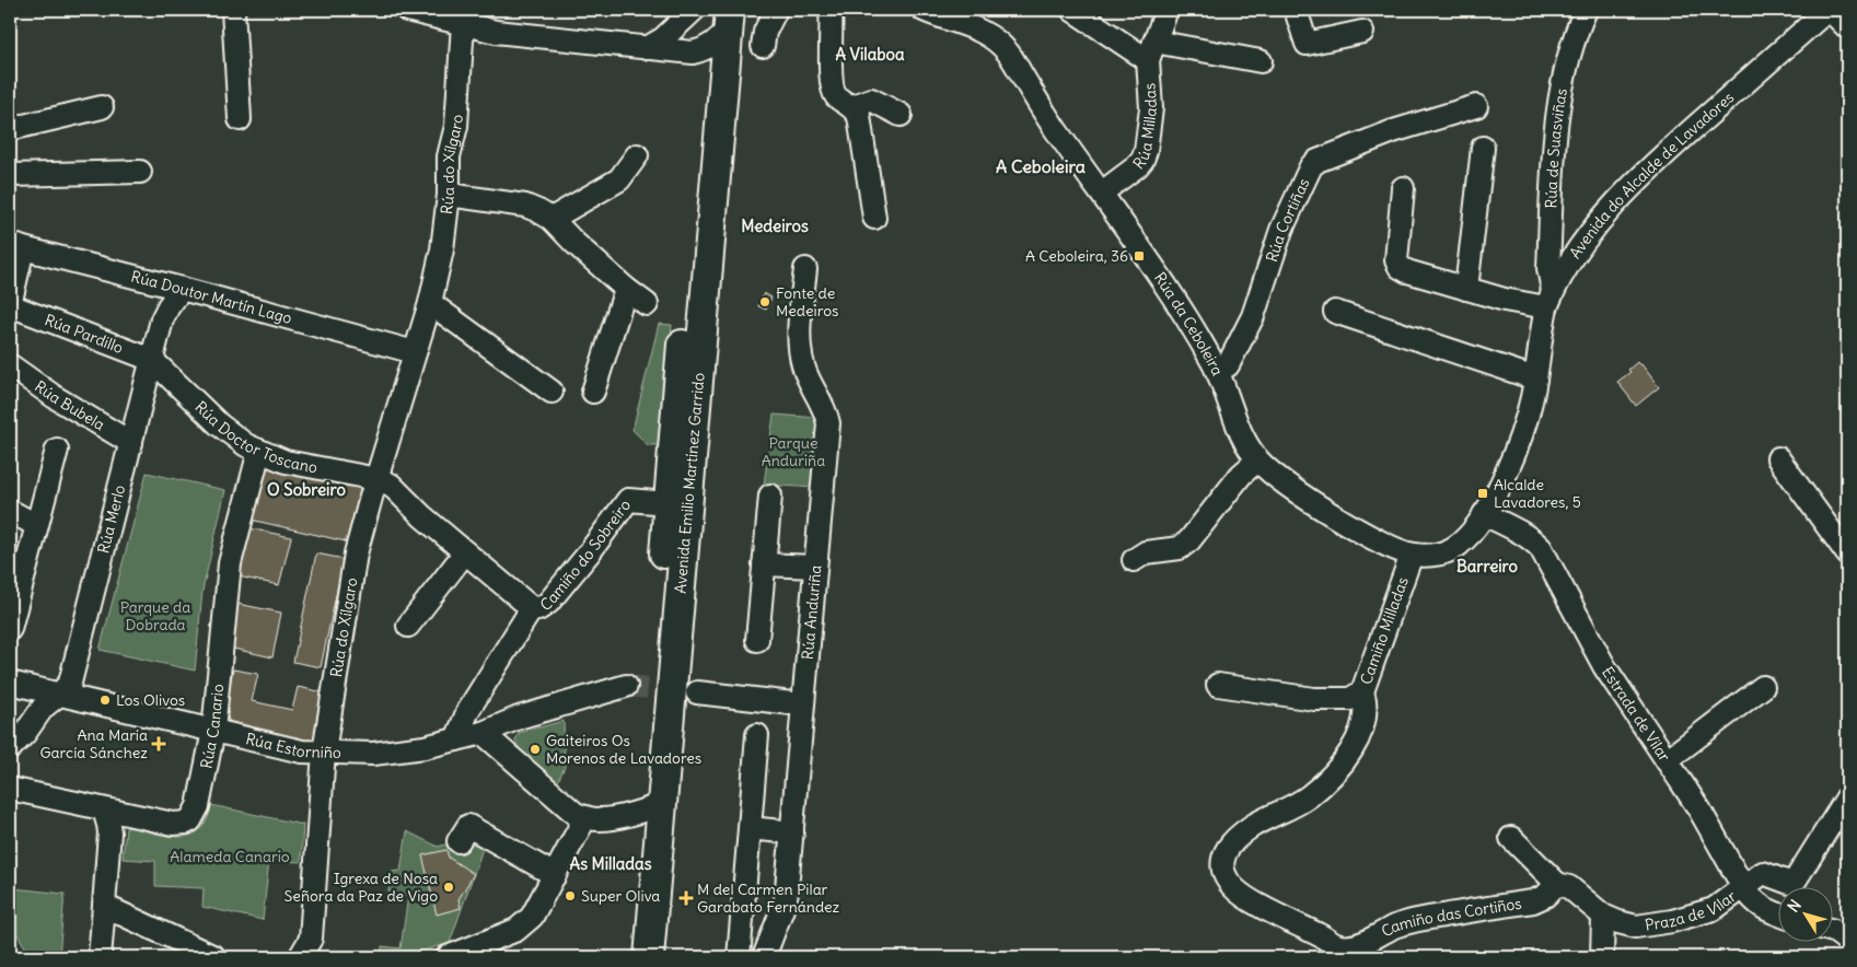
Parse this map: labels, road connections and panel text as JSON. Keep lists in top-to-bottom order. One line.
{"streets":{"main road":["Avenida Emilio Martínez Garrido"],"street":["Rúa Milladas","Rúa de Suasviñas","Rúa do Xílgaro","Avenida do Alcalde de Lavadores","Rúa Cortiñas","Rúa Doutor Martín Lago","Rúa da Ceboleira","Rúa Pardillo","Rúa Bubela","Rúa Doctor Toscano","Rúa Merlo","Camiño do Sobreiro","Rúa Anduriña","Camiño Milladas","Estrada de Vilar","Rúa Canario","Rúa Estorniño","Praza de Vilar","Camiño das Cortiños"]},"crossings":[["Rúa Milladas","Rúa da Ceboleira"],["Rúa de Suasviñas","Avenida do Alcalde de Lavadores"],["Rúa do Xílgaro","Rúa Doutor Martín Lago"],["Rúa do Xílgaro","Rúa Doctor Toscano"],["Rúa do Xílgaro","Camiño do Sobreiro"],["Rúa do Xílgaro","Rúa Estorniño"],["Avenida do Alcalde de Lavadores","Rúa da Ceboleira"],["Avenida do Alcalde de Lavadores","Estrada de Vilar"],["Rúa Cortiñas","Rúa da Ceboleira"],["Rúa Doutor Martín Lago","Rúa Pardillo"],["Rúa Doutor Martín Lago","Rúa Merlo"],["Rúa da Ceboleira","Camiño Milladas"],["Rúa da Ceboleira","Estrada de Vilar"],["Rúa Pardillo","Rúa Doctor Toscano"],["Rúa Pardillo","Rúa Merlo"],["Rúa Bubela","Rúa Merlo"],["Rúa Doctor Toscano","Rúa Merlo"],["Rúa Doctor Toscano","Camiño do Sobreiro"],["Rúa Doctor Toscano","Rúa Canario"],["Avenida Emilio Martínez Garrido","Camiño do Sobreiro"],["Rúa Merlo","Rúa Estorniño"],["Camiño do Sobreiro","Rúa Estorniño"],["Camiño Milladas","Camiño das Cortiños"],["Estrada de Vilar","Praza de Vilar"],["Rúa Canario","Rúa Estorniño"]],"districts":["A Vilaboa","A Ceboleira","Medeiros","O Sobreiro","Barreiro","As Milladas"],"parks":["Parque Anduriña","Parque da Dobrada","Alameda Canario"],"places":{"transit":["A Ceboleira, 36","Alcalde Lavadores, 5"],"other":["Fonte de Medeiros","Los Olivos","Gaiteiros Os Morenos de Lavadores","Igrexa de Nosa Señora da Paz de Vigo","Super Oliva"],"health":["Ana María García Sánchez","M del Carmen Pilar Garabato Fernández"]},"north":"top left"}
